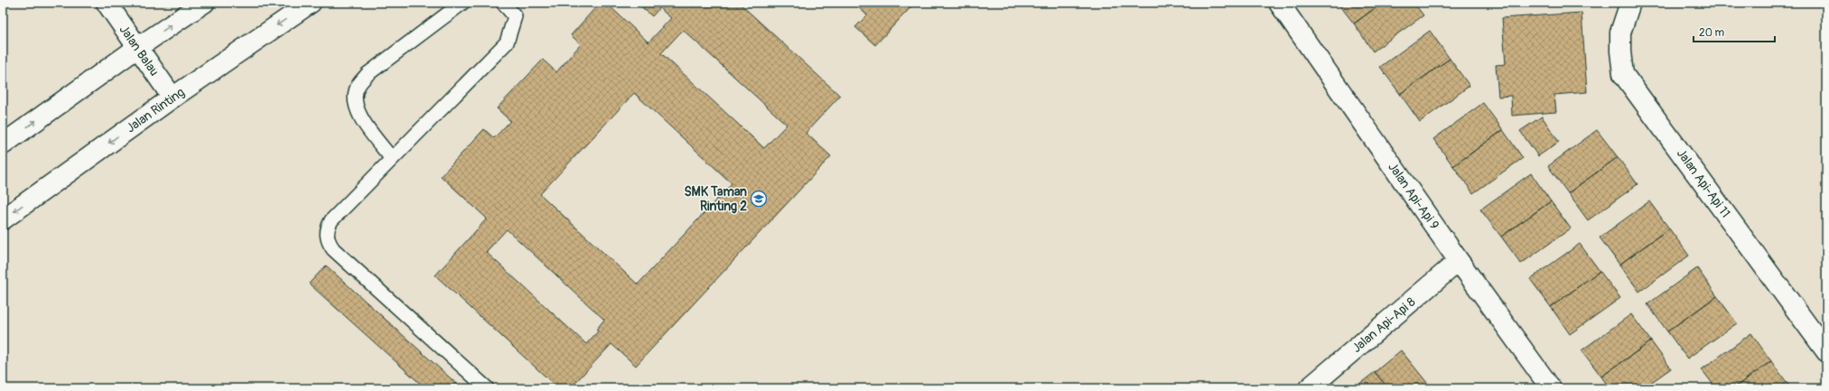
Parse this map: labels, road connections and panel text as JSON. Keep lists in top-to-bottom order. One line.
{"streets":{"street":["Jalan Balau","Jalan Rinting","Jalan Api-Api 11","Jalan Api-Api 9","Jalan Api-Api 8"]},"crossings":[["Jalan Balau","Jalan Rinting"],["Jalan Api-Api 9","Jalan Api-Api 8"]],"places":{"school or university":["SMK Taman Rinting 2"]},"scale_bar":"20 m"}
